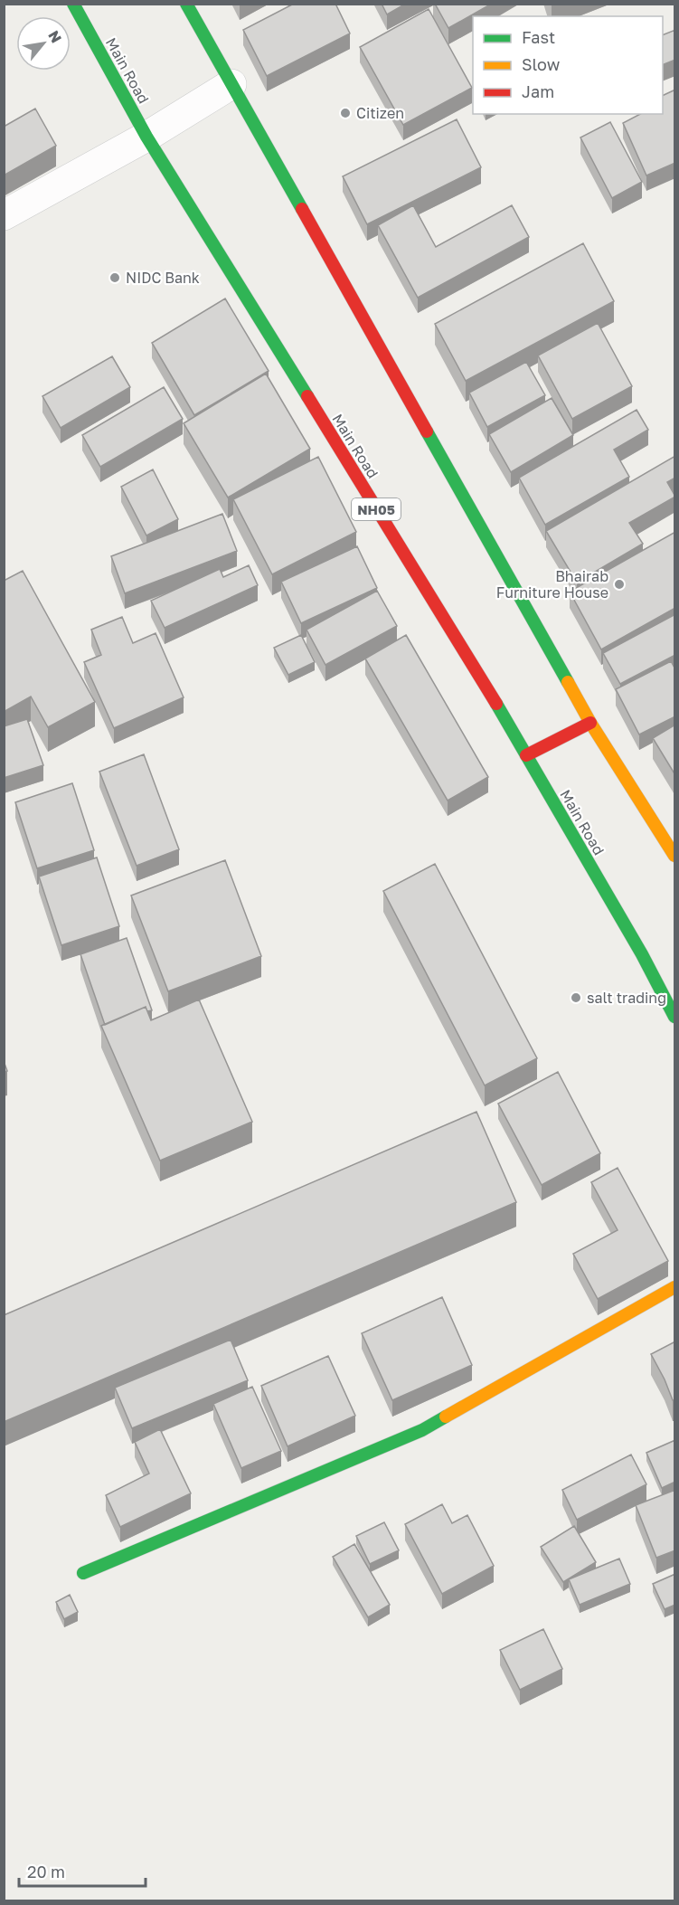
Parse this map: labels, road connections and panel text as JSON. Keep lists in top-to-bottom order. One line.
{"streets":{"main road":["Main Road","NH05"]},"places":["Citizen","NIDC Bank","Bhairab Furniture House","salt trading"],"legend":["Fast","Slow","Jam"],"scale_bar":"20 m","north":"top right"}
